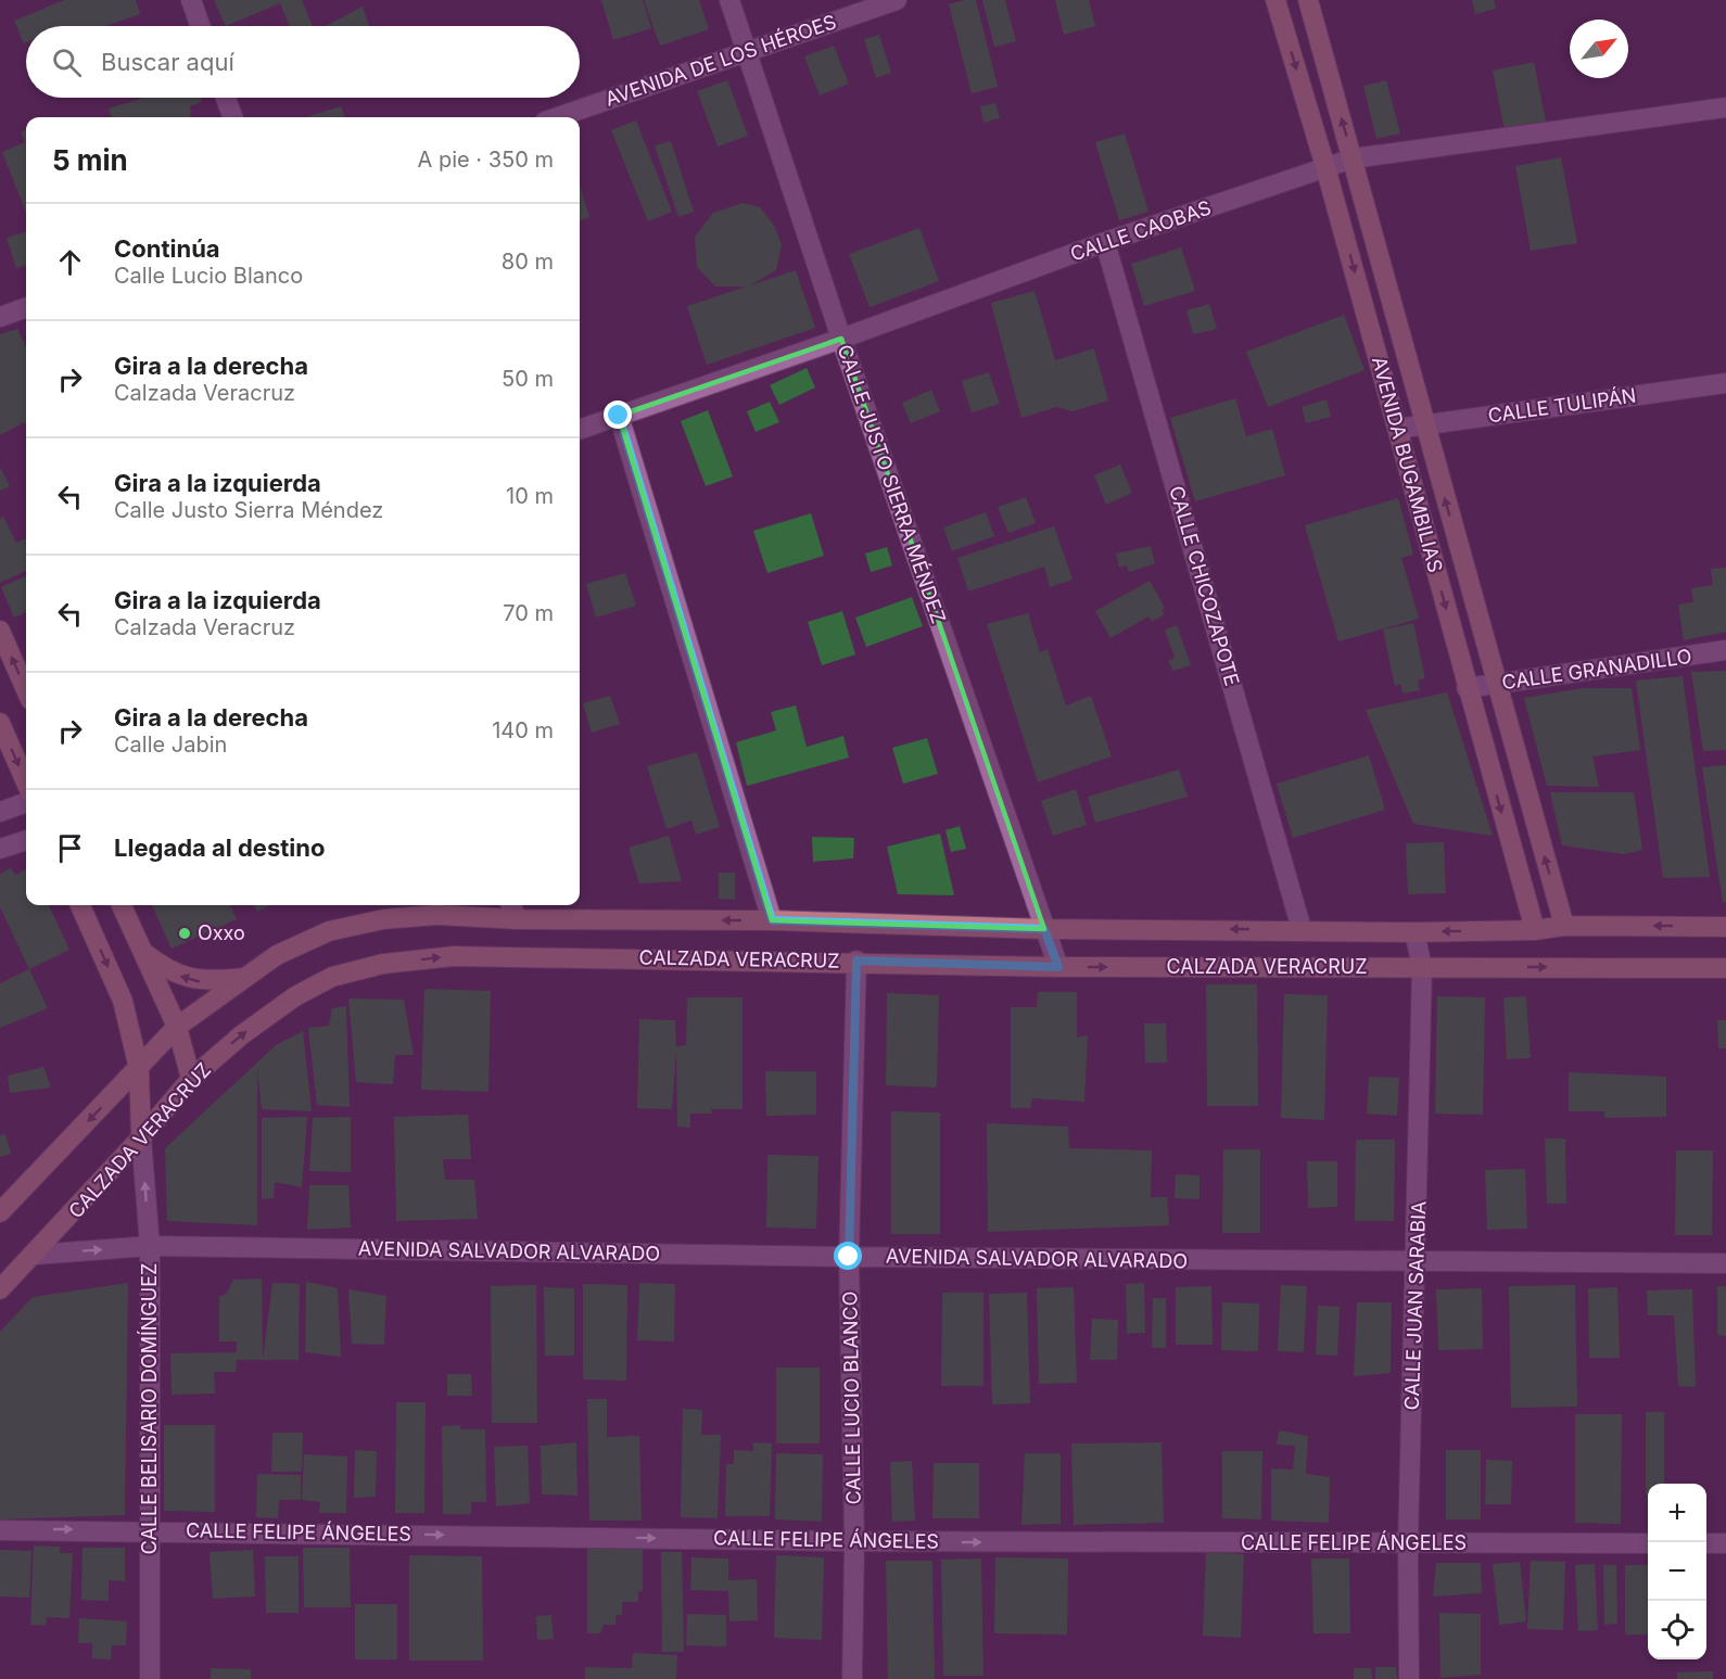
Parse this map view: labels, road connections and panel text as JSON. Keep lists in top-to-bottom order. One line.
{"streets":{"main road":["AVENIDA BUGAMBILIAS","CALZADA VERACRUZ"],"street":["AVENIDA DE LOS HÉROES","CALLE CAOBAS","CALLE TULIPÁN","CALLE JUSTO SIERRA MÉNDEZ","CALLE CHICOZAPOTE","CALLE GRANADILLO","AVENIDA SALVADOR ALVARADO","CALLE JUAN SARABIA","CALLE LUCIO BLANCO","CALLE BELISARIO DOMÍNGUEZ","CALLE FELIPE ÁNGELES"]},"crossings":[["AVENIDA DE LOS HÉROES","CALLE JUSTO SIERRA MÉNDEZ"],["CALLE CAOBAS","AVENIDA BUGAMBILIAS"],["CALLE CAOBAS","CALLE JUSTO SIERRA MÉNDEZ"],["CALLE CAOBAS","CALLE CHICOZAPOTE"],["CALLE TULIPÁN","AVENIDA BUGAMBILIAS"],["AVENIDA BUGAMBILIAS","CALLE GRANADILLO"],["AVENIDA BUGAMBILIAS","CALZADA VERACRUZ"],["CALLE JUSTO SIERRA MÉNDEZ","CALZADA VERACRUZ"],["CALLE CHICOZAPOTE","CALZADA VERACRUZ"],["CALZADA VERACRUZ","AVENIDA SALVADOR ALVARADO"],["CALZADA VERACRUZ","CALLE JUAN SARABIA"],["CALZADA VERACRUZ","CALLE LUCIO BLANCO"],["CALZADA VERACRUZ","CALLE BELISARIO DOMÍNGUEZ"],["AVENIDA SALVADOR ALVARADO","CALLE JUAN SARABIA"],["AVENIDA SALVADOR ALVARADO","CALLE LUCIO BLANCO"],["AVENIDA SALVADOR ALVARADO","CALLE BELISARIO DOMÍNGUEZ"],["CALLE JUAN SARABIA","CALLE FELIPE ÁNGELES"],["CALLE LUCIO BLANCO","CALLE FELIPE ÁNGELES"],["CALLE BELISARIO DOMÍNGUEZ","CALLE FELIPE ÁNGELES"]],"one_way":["CALLE FELIPE ÁNGELES"],"places":["Oxxo"],"north":"top right","page":{"search":"Buscar aquí","heading":["5 min","A pie · 350 m"],"list":[["Continúa","Calle Lucio Blanco","80 m"],["Gira a la derecha","Calzada Veracruz","50 m"],["Gira a la izquierda","Calle Justo Sierra Méndez","10 m"],["Gira a la izquierda","Calzada Veracruz","70 m"],["Gira a la derecha","Calle Jabin","140 m"],"Llegada al destino"],"map_buttons":["+","−"]}}
